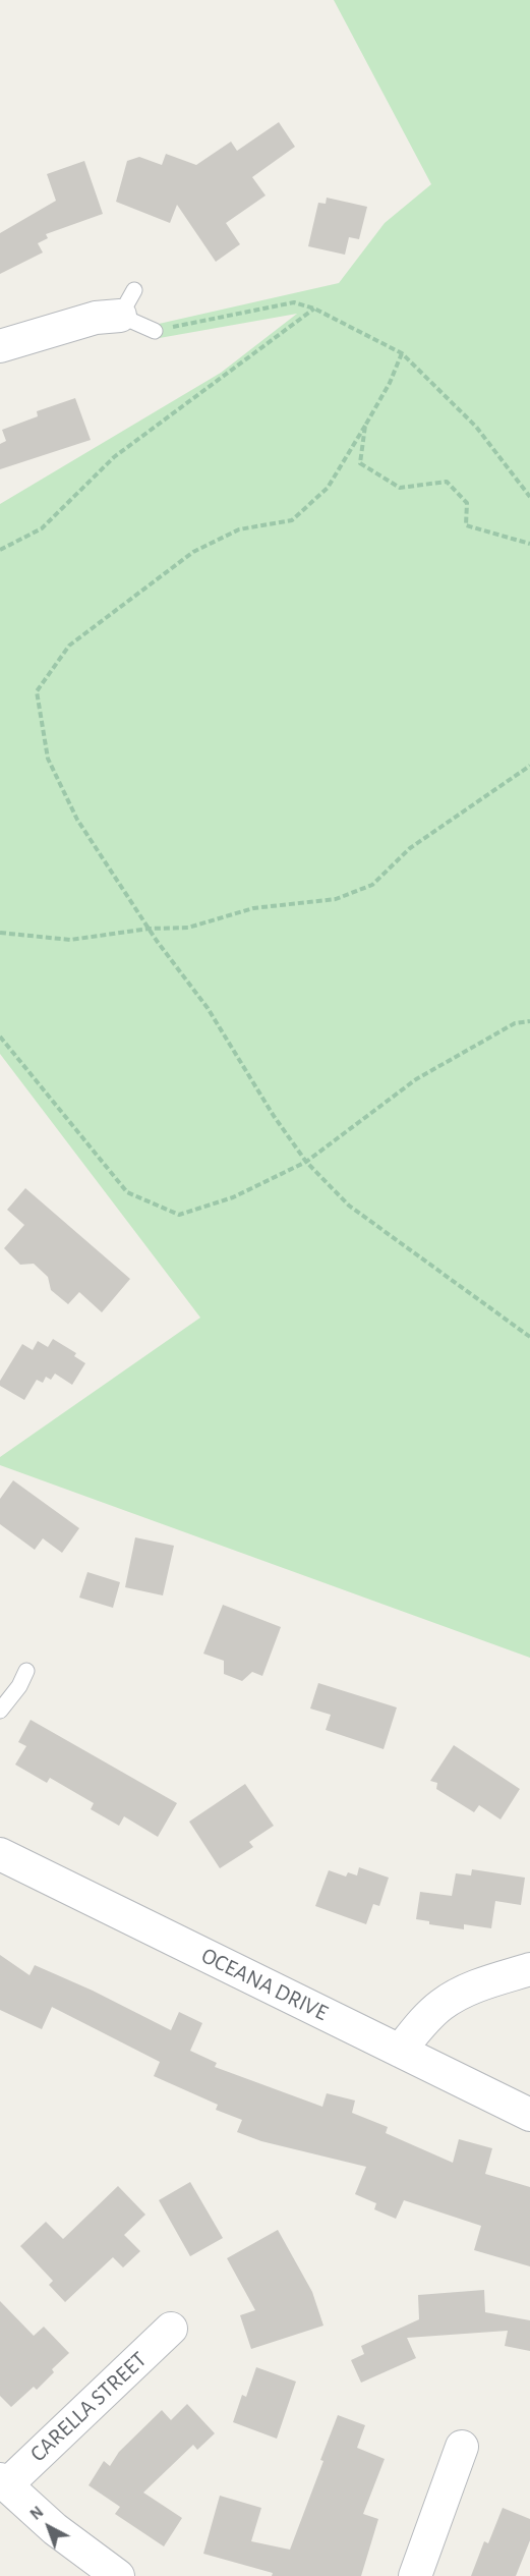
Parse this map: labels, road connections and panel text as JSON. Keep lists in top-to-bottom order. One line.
{"streets":{"street":["OCEANA DRIVE","CARELLA STREET"]},"north":"top left"}
